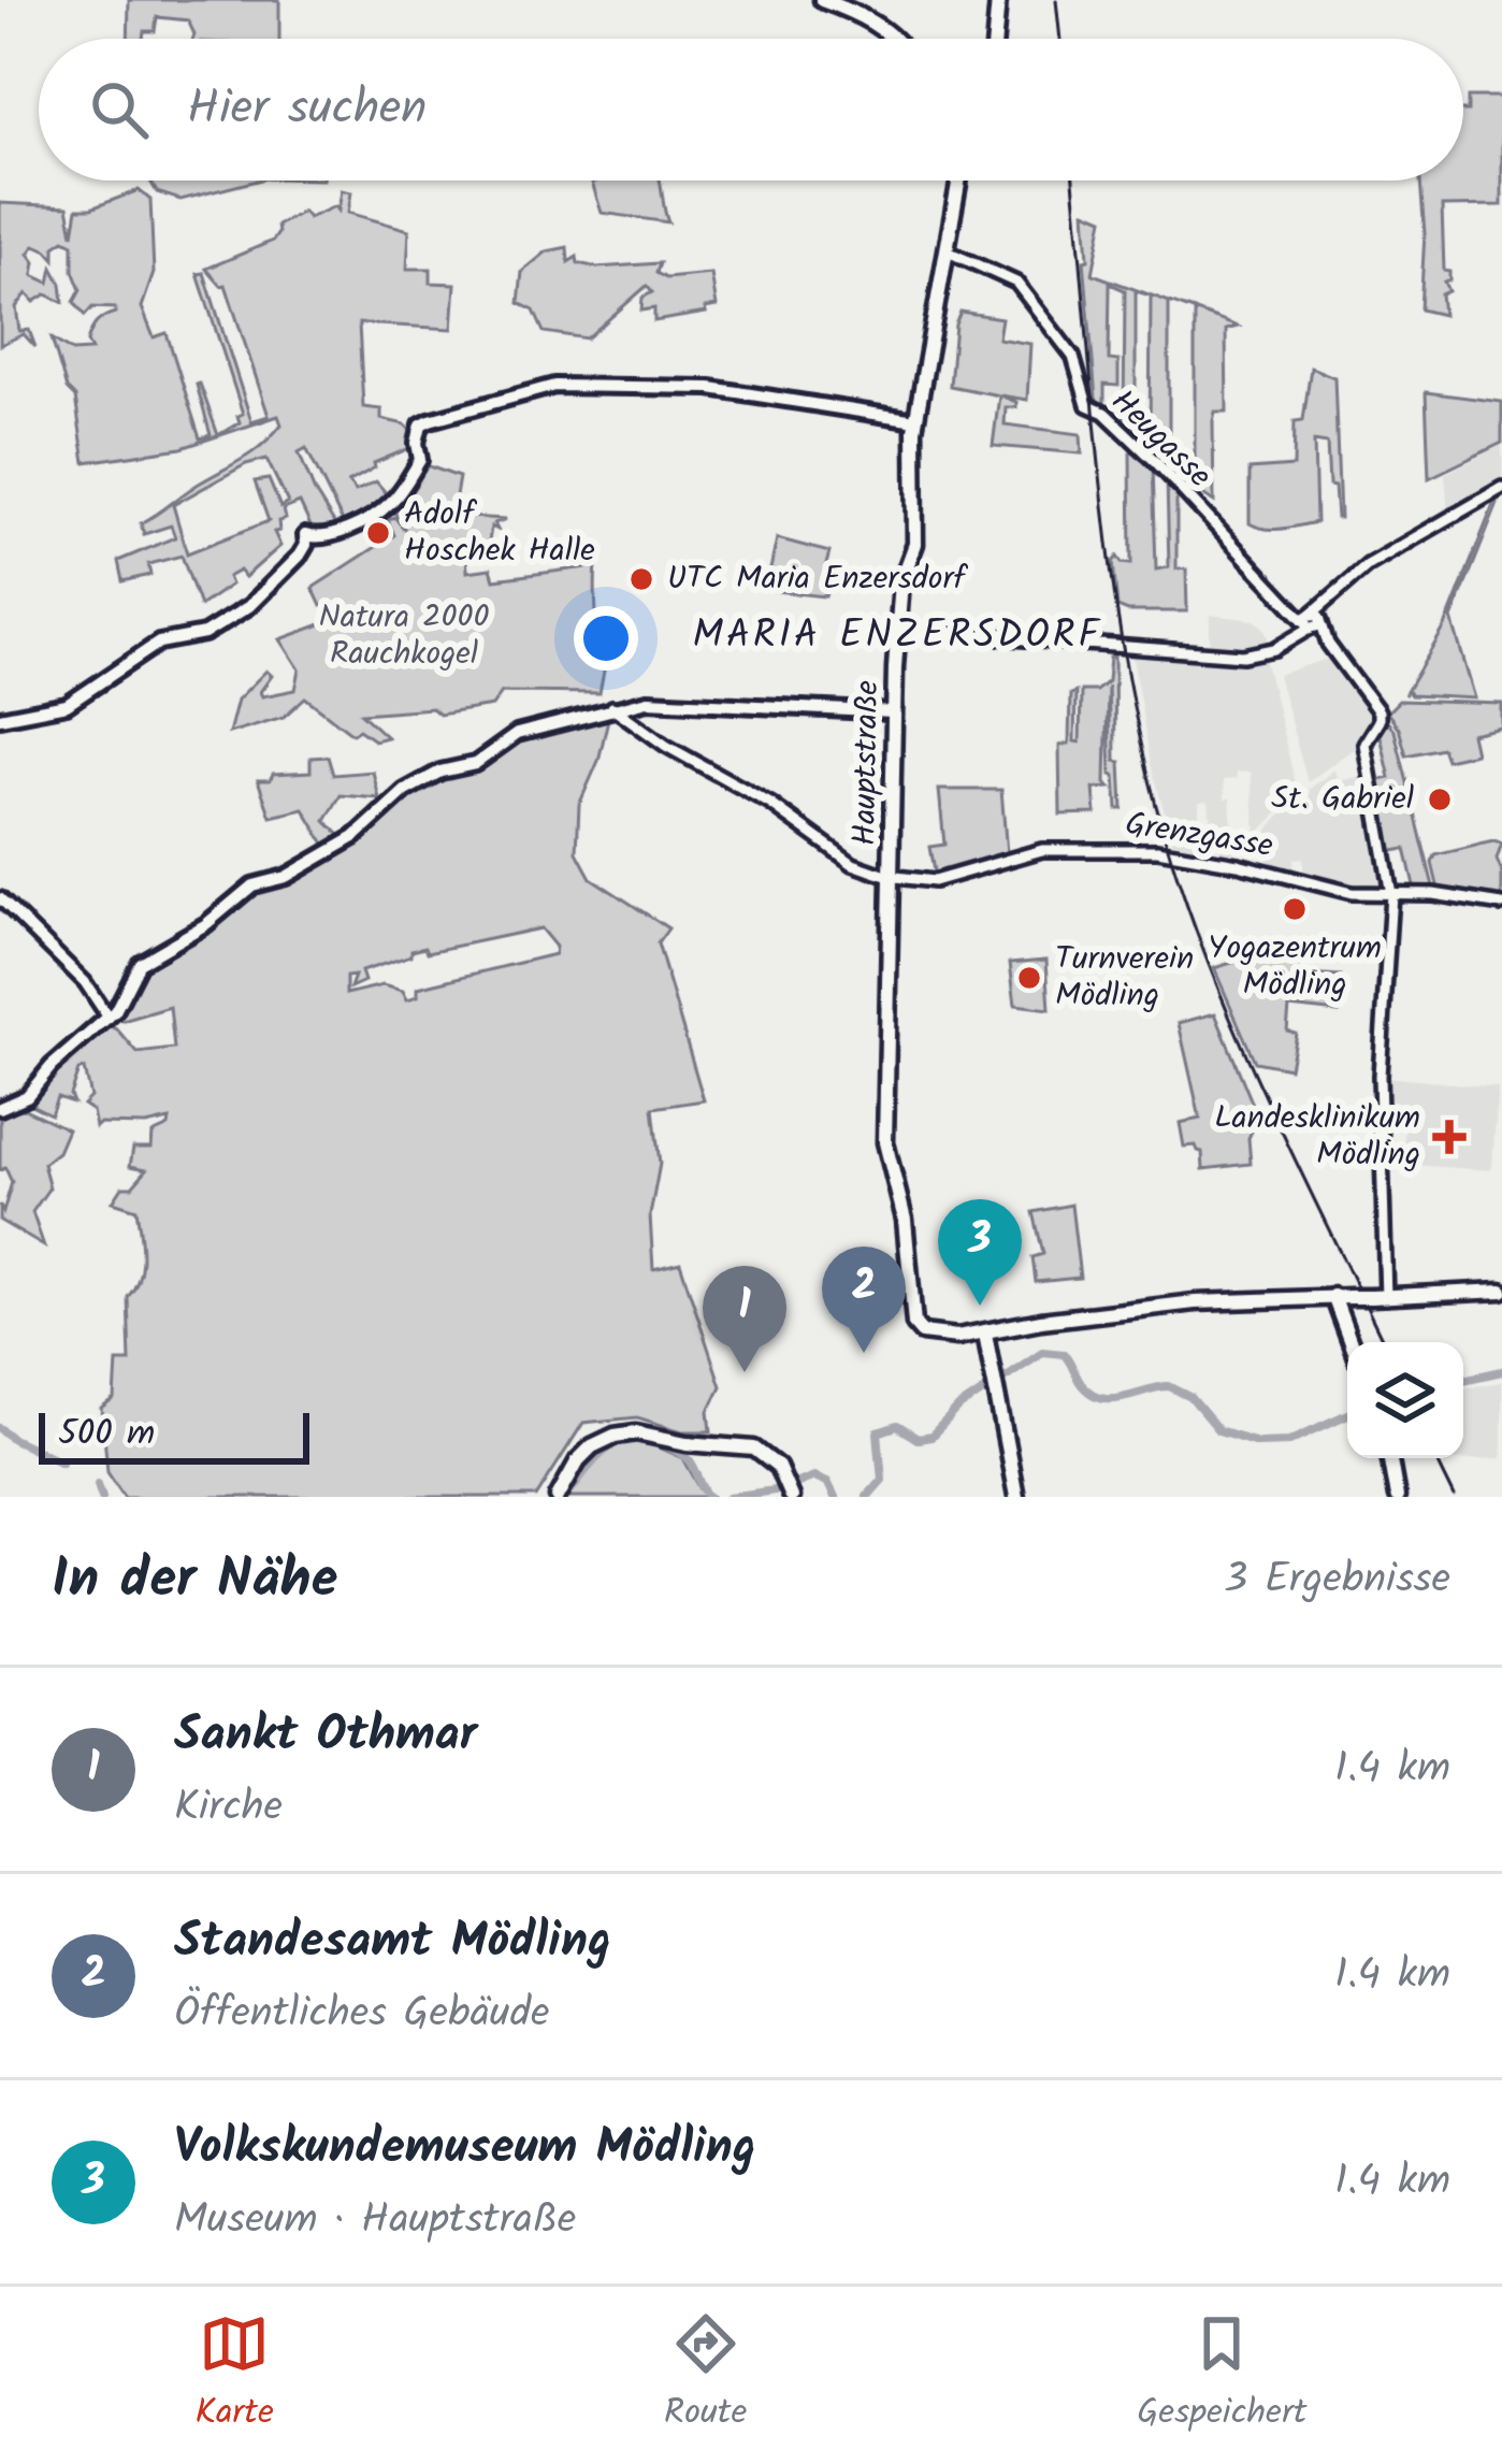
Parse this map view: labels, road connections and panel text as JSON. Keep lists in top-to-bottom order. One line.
{"streets":{"main road":["Hauptstraße"],"street":["Heugasse","Grenzgasse"]},"crossings":[["Heugasse","Hauptstraße"],["Heugasse","Grenzgasse"],["Hauptstraße","Grenzgasse"]],"districts":["MARIA ENZERSDORF"],"parks":["Natura 2000 Rauchkogel"],"places":{"other":["Adolf Hoschek Halle","UTC Maria Enzersdorf","St. Gabriel","Yogazentrum Mödling","Turnverein Mödling"],"health":["Landesklinikum Mödling"]},"scale_bar":"500 m","page":{"search":"Hier suchen","pins":["3","2","1"],"scale":"500 m","heading":["In der Nähe","3 Ergebnisse"],"list":[{"mark":"1","name":"Sankt Othmar","note":"Kirche","value":"1.4 km"},{"mark":"2","name":"Standesamt Mödling","note":"Öffentliches Gebäude","value":"1.4 km"},{"mark":"3","name":"Volkskundemuseum Mödling","note":"Museum · Hauptstraße","value":"1.4 km"}],"nav":["Karte","Route","Gespeichert"]}}
